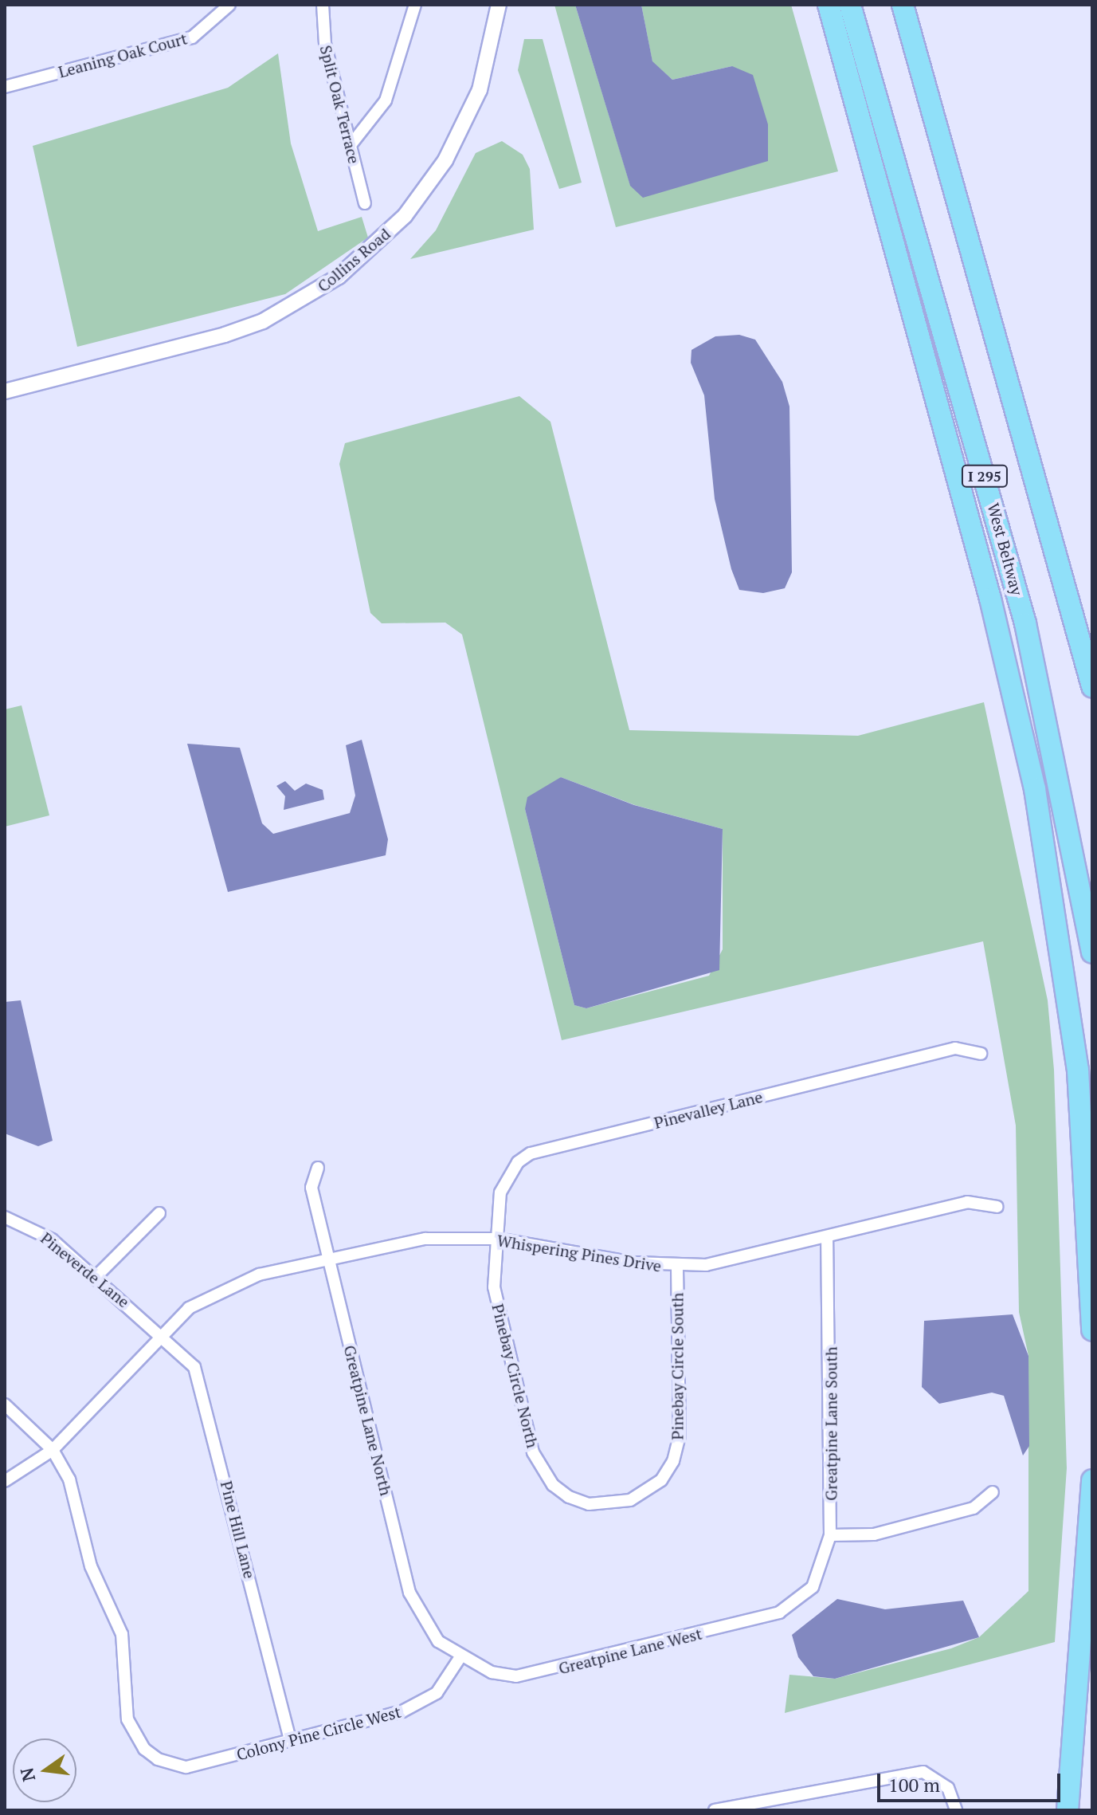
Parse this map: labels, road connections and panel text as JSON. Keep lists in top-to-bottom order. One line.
{"streets":{"highway":["I 295","West Beltway"],"street":["Leaning Oak Court","Split Oak Terrace","Collins Road","Pinevalley Lane","Whispering Pines Drive","Pineverde Lane","Pinebay Circle South","Pinebay Circle North","Greatpine Lane North","Greatpine Lane South","Pine Hill Lane","Greatpine Lane West","Colony Pine Circle West"]},"crossings":[["Pinevalley Lane","Whispering Pines Drive"],["Pinevalley Lane","Pinebay Circle North"],["Whispering Pines Drive","Pineverde Lane"],["Whispering Pines Drive","Pinebay Circle South"],["Whispering Pines Drive","Pinebay Circle North"],["Whispering Pines Drive","Greatpine Lane North"],["Whispering Pines Drive","Greatpine Lane South"],["Whispering Pines Drive","Pine Hill Lane"],["Whispering Pines Drive","Colony Pine Circle West"],["Pineverde Lane","Pine Hill Lane"],["Pinebay Circle South","Pinebay Circle North"],["Greatpine Lane North","Greatpine Lane West"],["Greatpine Lane North","Colony Pine Circle West"],["Greatpine Lane South","Greatpine Lane West"],["Pine Hill Lane","Colony Pine Circle West"],["Greatpine Lane West","Colony Pine Circle West"]],"scale_bar":"100 m","north":"left"}
